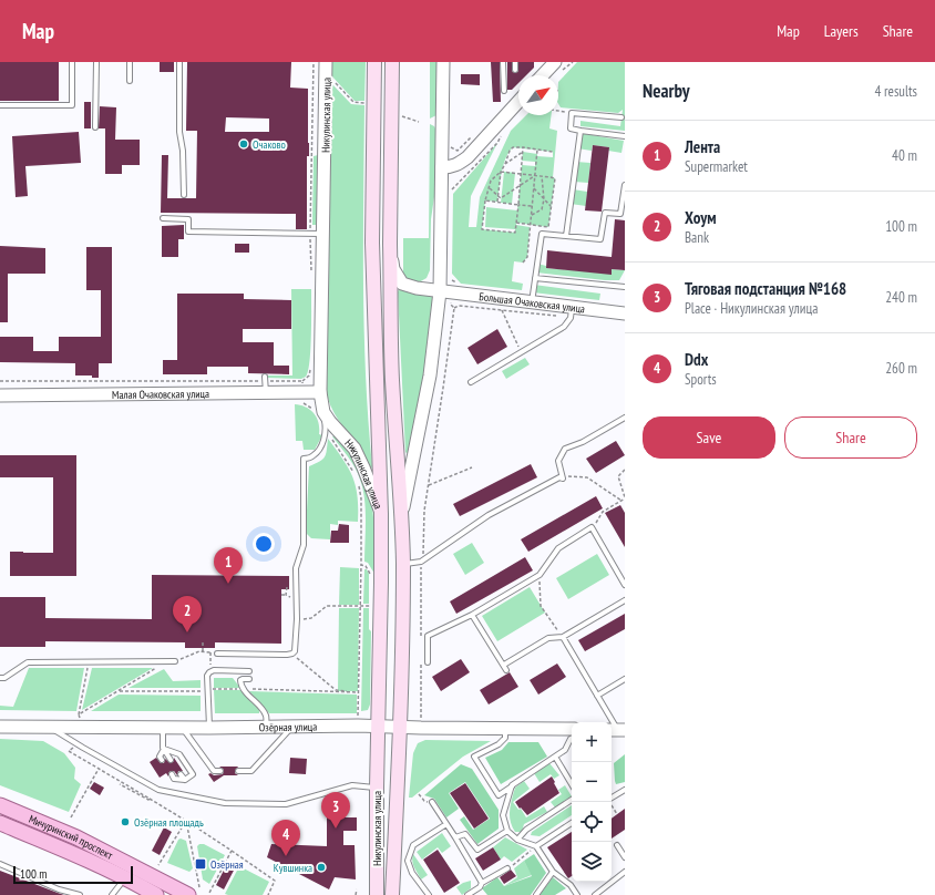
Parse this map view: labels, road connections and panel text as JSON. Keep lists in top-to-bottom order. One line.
{"streets":{"main road":["Никулинская улица","Мичуринский проспект"],"street":["Большая Очаковская улица","Малая Очаковская улица","Озёрная улица"]},"crossings":[["Никулинская улица","Большая Очаковская улица"],["Никулинская улица","Малая Очаковская улица"],["Никулинская улица","Озёрная улица"]],"places":{"other":["Очаково","Озёрная площадь","Кувшинка"],"transit":["Озёрная"]},"scale_bar":"100 m","north":"top right","page":{"header":"Map","nav":["Map","Layers","Share"],"heading":["Nearby","4 results"],"list":[{"mark":"1","name":"Лента","note":"Supermarket","value":"40 m"},{"mark":"2","name":"Хоум","note":"Bank","value":"100 m"},{"mark":"3","name":"Тяговая подстанция №168","note":"Place · Никулинская улица","value":"240 m"},{"mark":"4","name":"Ddx","note":"Sports","value":"260 m"}],"buttons":["Save","Share"],"pins":["1","2","3","4"],"map_buttons":["+","−"],"scale":"100 m"}}
